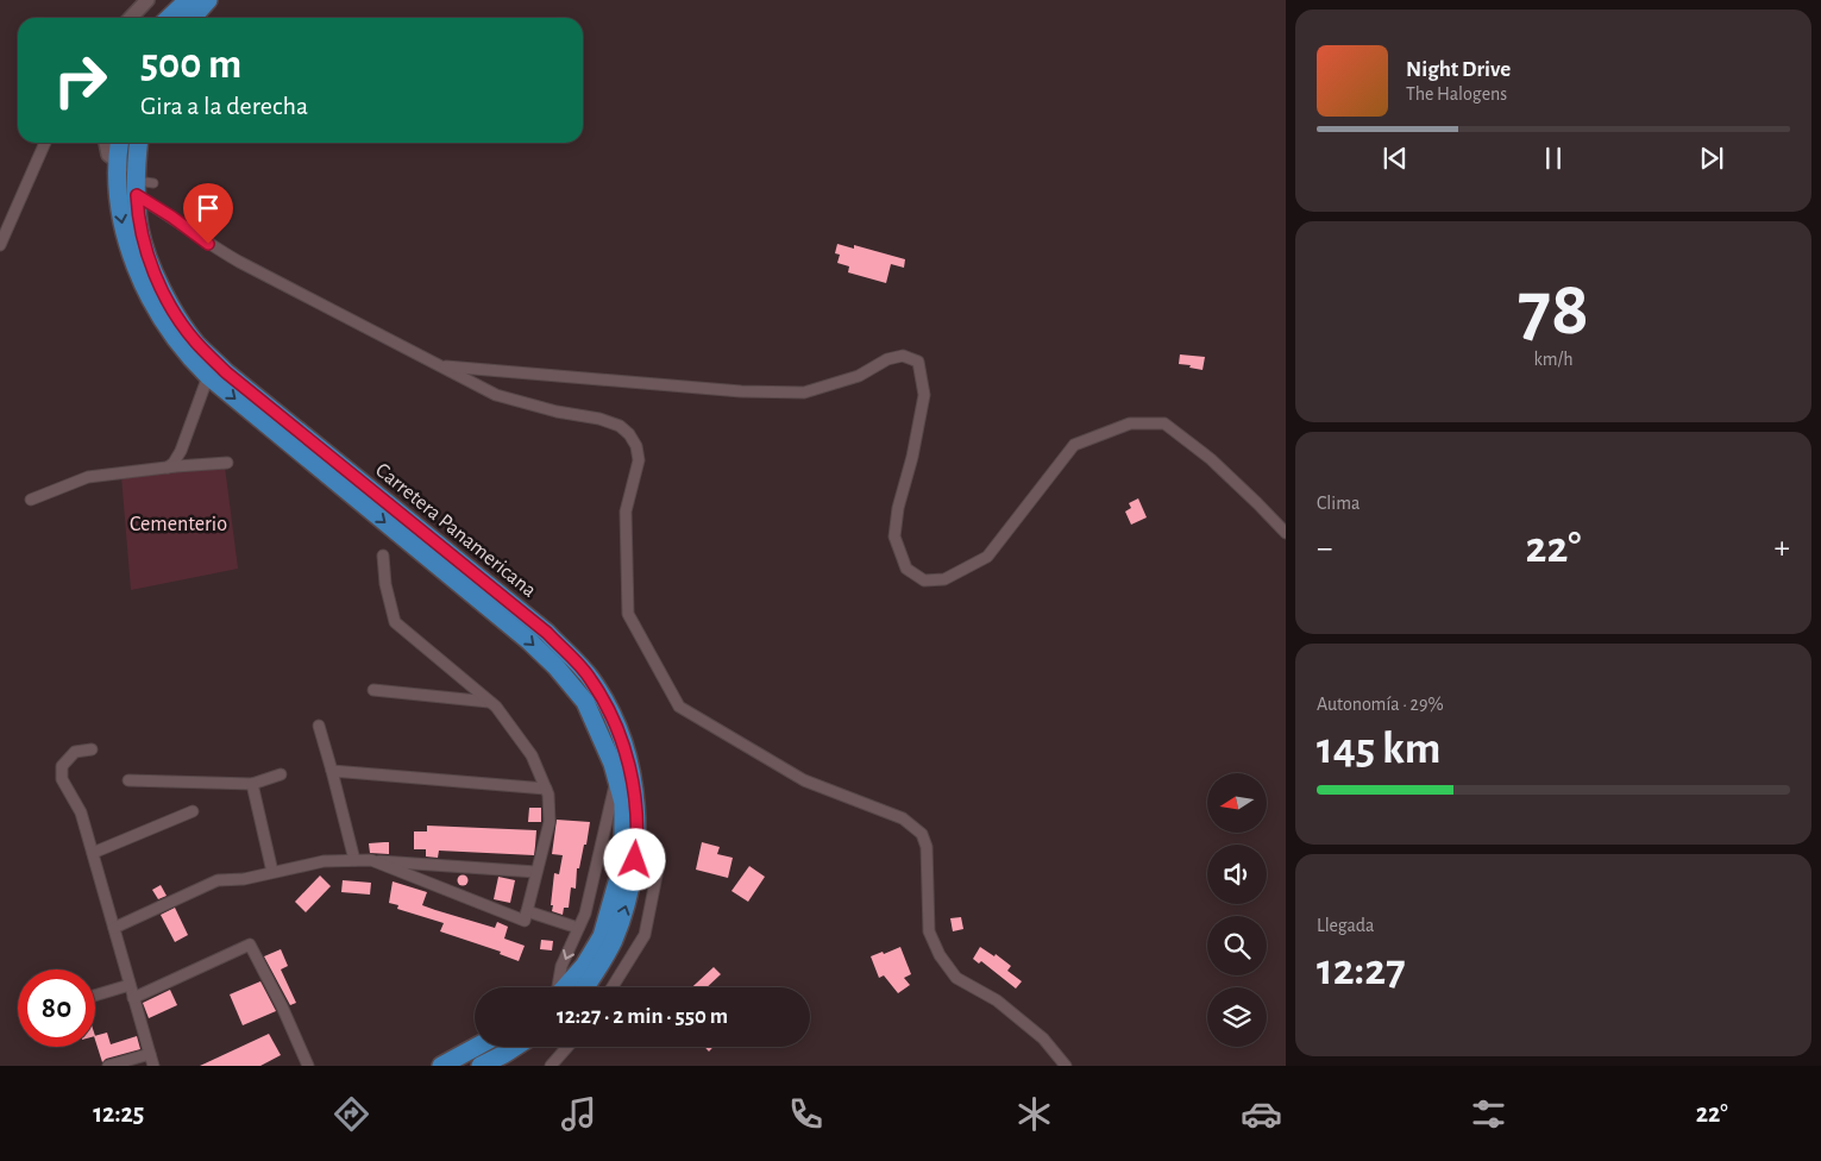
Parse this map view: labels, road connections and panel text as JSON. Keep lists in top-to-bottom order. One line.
{"streets":{"highway":["Carretera Panamericana"]},"parks":["Cementerio"],"north":"left","page":{"turn":["500 m","Gira a la derecha"],"song":["Night Drive","The Halogens"],"tile":[["78","km/h"],"Clima",["Autonomía · 29%","145 km"],["Llegada","12:27"]],"heat":["−","22°","+"],"limit":"80","trip":"12:27 · 2 min · 550 m","tabs":["12:25","22°"]}}
